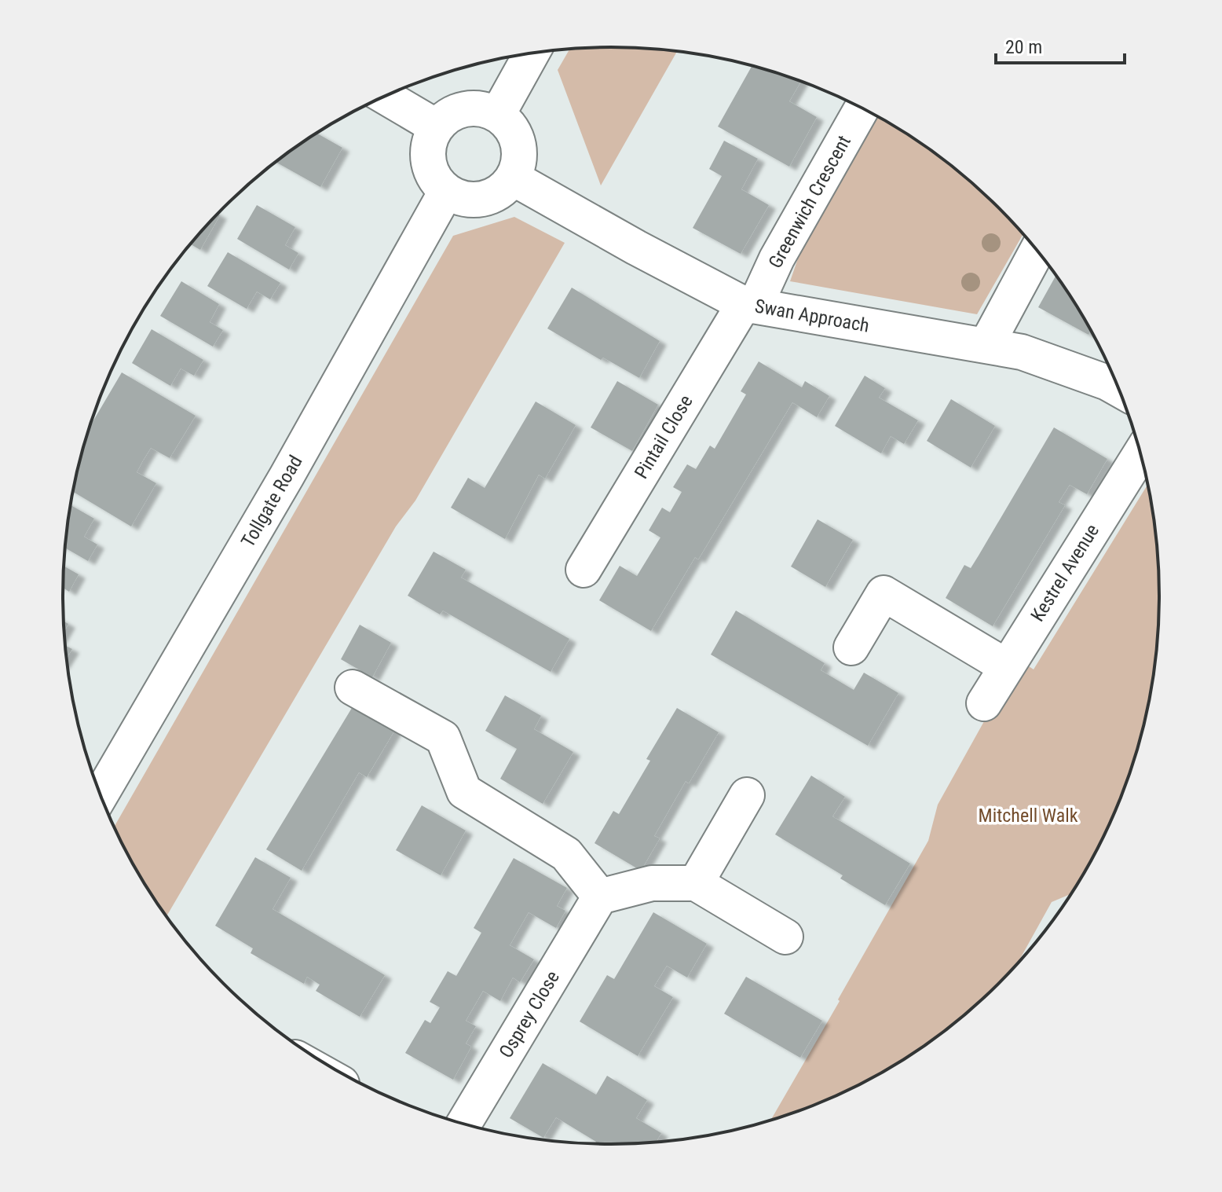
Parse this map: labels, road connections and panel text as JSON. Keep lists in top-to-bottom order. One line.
{"streets":{"street":["Greenwich Crescent","Swan Approach","Pintail Close","Tollgate Road","Kestrel Avenue","Osprey Close"]},"crossings":[["Greenwich Crescent","Swan Approach"],["Greenwich Crescent","Pintail Close"],["Swan Approach","Pintail Close"],["Swan Approach","Tollgate Road"]],"parks":["Mitchell Walk"],"scale_bar":"20 m"}
